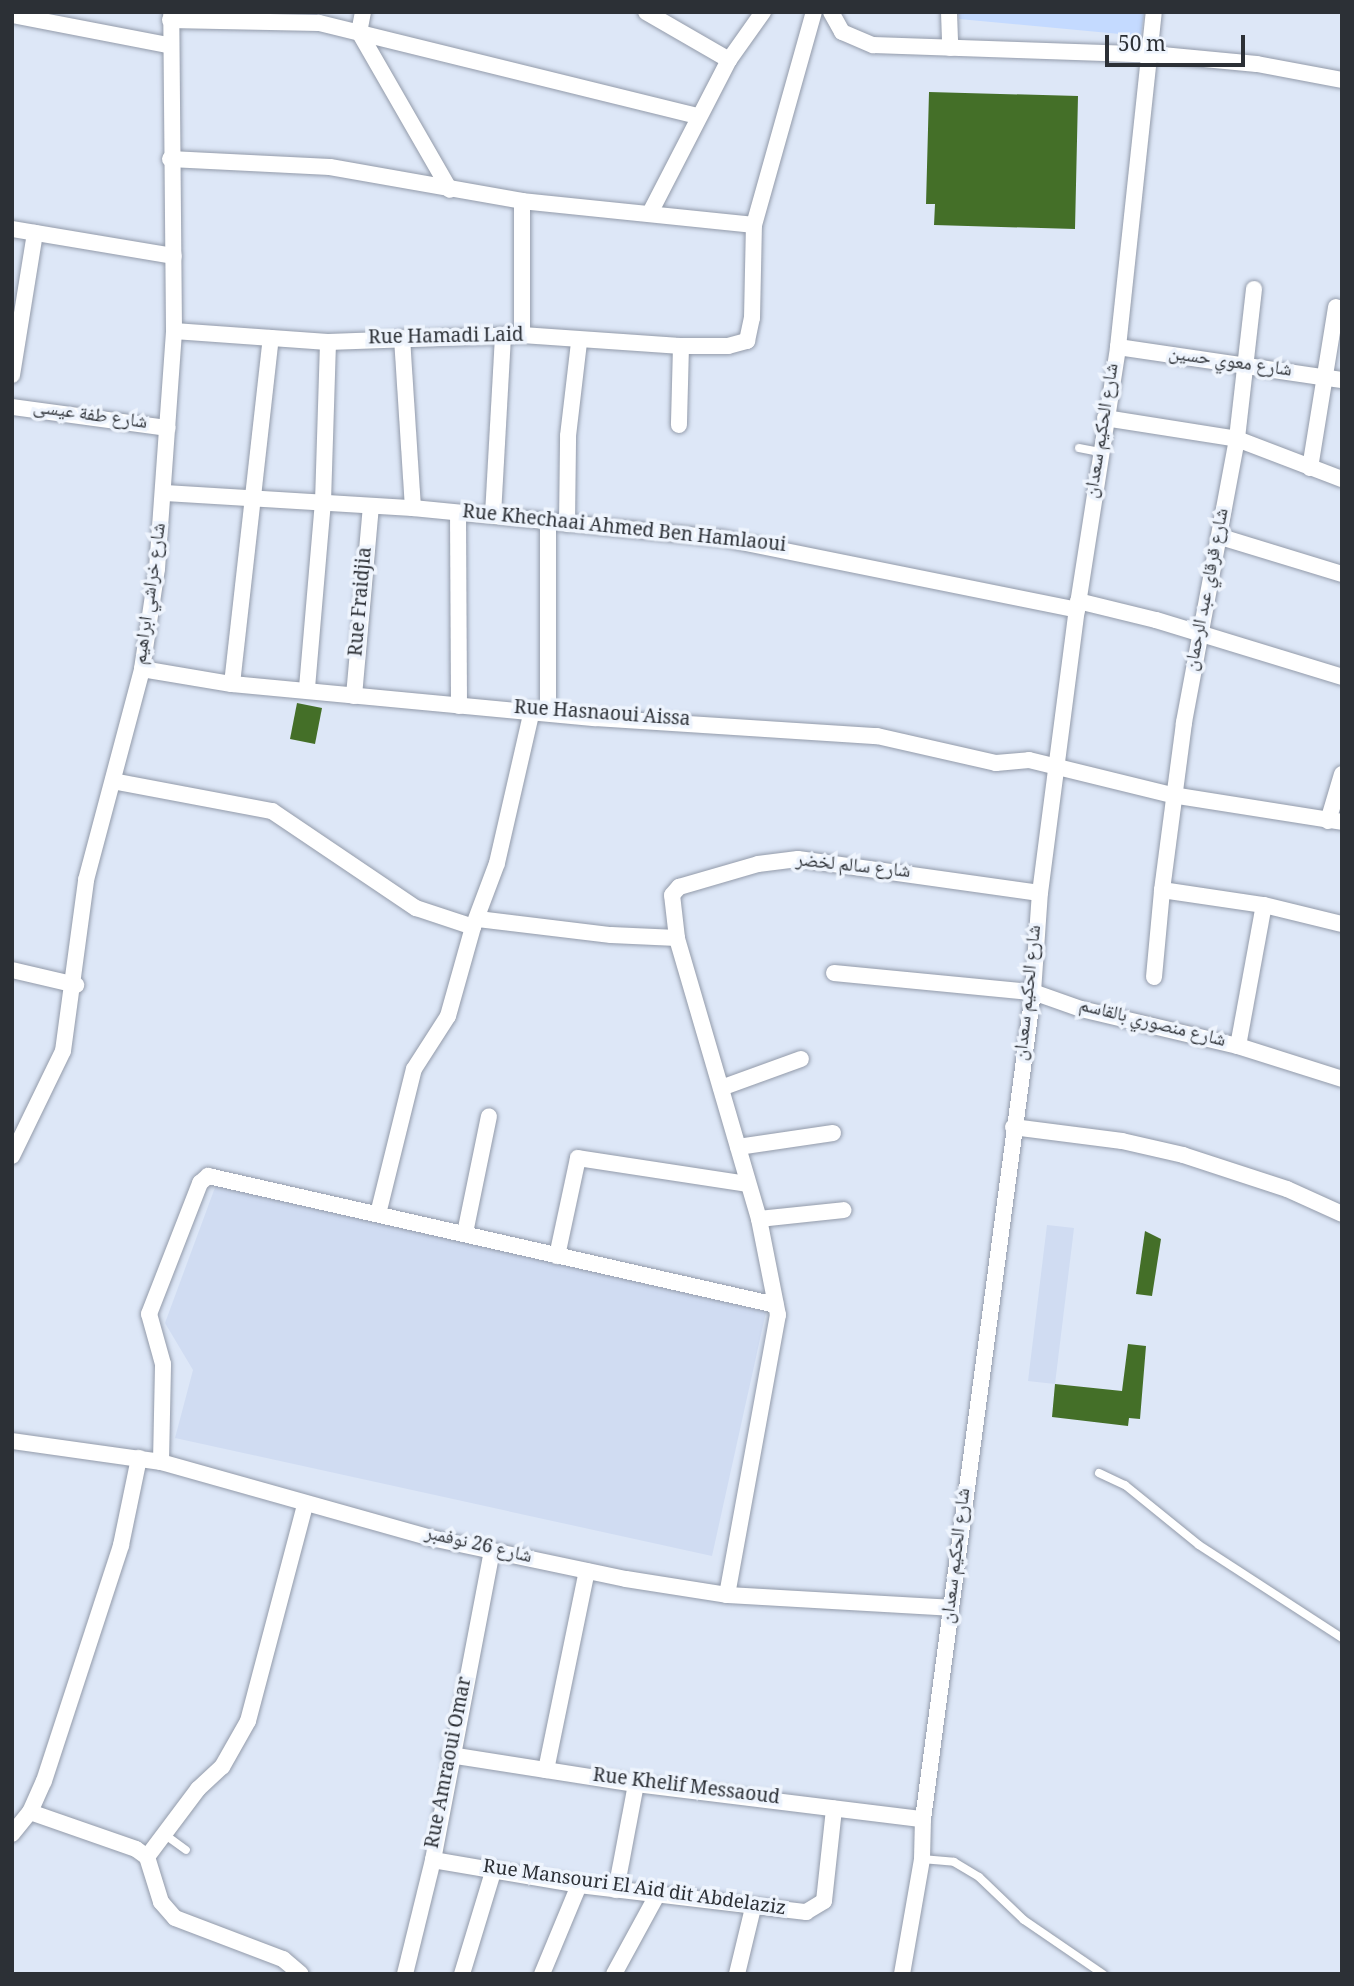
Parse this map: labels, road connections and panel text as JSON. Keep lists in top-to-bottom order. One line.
{"streets":{"street":["Rue Hamadi Laid","شارع معوي حسين","شارع طفة عيسى","شارع الحكيم سعدان","Rue Khechaai Ahmed Ben Hamlaoui","شارع قرقاي عبد الرحمان","شارع خراشي ابراهيم","Rue Fraidjia","Rue Hasnaoui Aissa","شارع سالم لخضر","شارع منصوري بالقاسم","شارع 26 نوفمبر","Rue Amraoui Omar","Rue Khelif Messaoud","Rue Mansouri El Aid dit Abdelaziz"]},"crossings":[["Rue Hamadi Laid","شارع خراشي ابراهيم"],["شارع معوي حسين","شارع الحكيم سعدان"],["شارع معوي حسين","شارع قرقاي عبد الرحمان"],["شارع طفة عيسى","شارع خراشي ابراهيم"],["شارع الحكيم سعدان","Rue Khechaai Ahmed Ben Hamlaoui"],["شارع الحكيم سعدان","Rue Hasnaoui Aissa"],["شارع الحكيم سعدان","شارع سالم لخضر"],["شارع الحكيم سعدان","شارع منصوري بالقاسم"],["شارع الحكيم سعدان","شارع 26 نوفمبر"],["شارع الحكيم سعدان","Rue Khelif Messaoud"],["Rue Khechaai Ahmed Ben Hamlaoui","شارع قرقاي عبد الرحمان"],["Rue Khechaai Ahmed Ben Hamlaoui","شارع خراشي ابراهيم"],["Rue Khechaai Ahmed Ben Hamlaoui","Rue Fraidjia"],["شارع قرقاي عبد الرحمان","Rue Hasnaoui Aissa"],["شارع خراشي ابراهيم","Rue Hasnaoui Aissa"],["Rue Fraidjia","Rue Hasnaoui Aissa"],["شارع 26 نوفمبر","Rue Amraoui Omar"],["Rue Amraoui Omar","Rue Khelif Messaoud"],["Rue Amraoui Omar","Rue Mansouri El Aid dit Abdelaziz"],["Rue Khelif Messaoud","Rue Mansouri El Aid dit Abdelaziz"]],"scale_bar":"50 m"}
